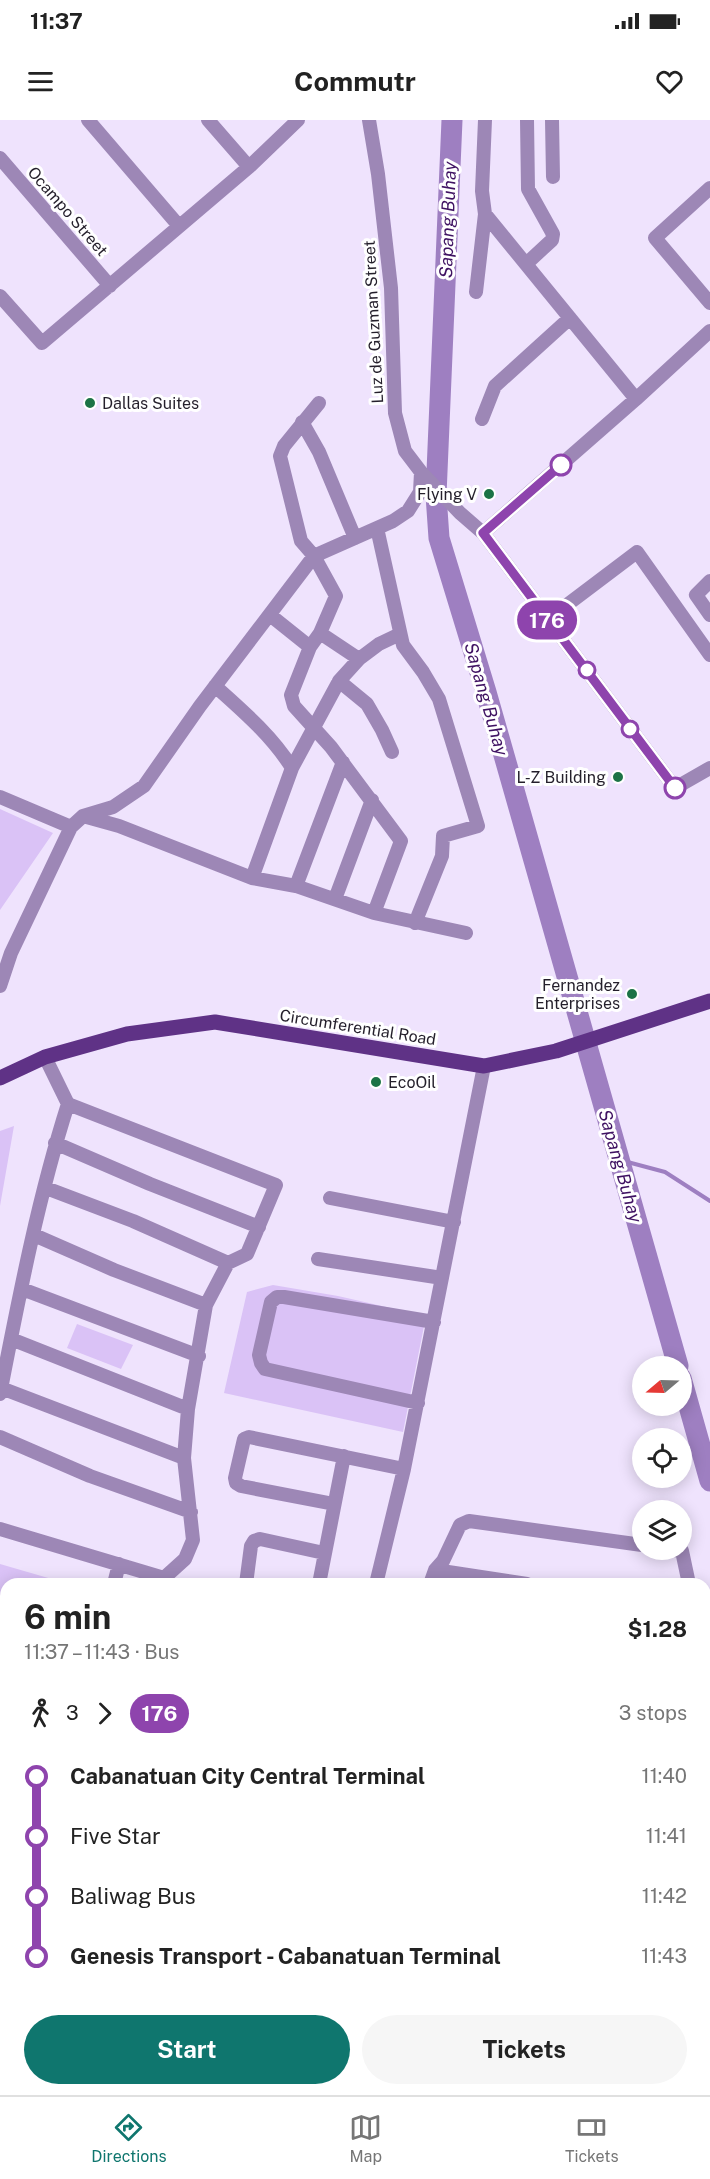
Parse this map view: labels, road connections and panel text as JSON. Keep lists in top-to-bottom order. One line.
{"streets":{"main road":["Circumferential Road"],"street":["Ocampo Street","Luz de Guzman Street"]},"water":["Sapang Buhay"],"places":["Dallas Suites","Flying V","L-Z Building","Fernandez Enterprises","EcoOil"],"lines":["bus line 176"],"north":"left","page":{"status":"11:37","header":"Commutr","on_map":"176","heading":["6 min","11:37 – 11:43 · Bus","$1.28"],"legs":["3","176","3 stops"],"list":[{"name":"Cabanatuan City Central Terminal","value":"11:40"},{"name":"Five Star","value":"11:41"},{"name":"Baliwag Bus","value":"11:42"},{"name":"Genesis Transport - Cabanatuan Terminal","value":"11:43"}],"buttons":["Start","Tickets"],"tabs":["Directions","Map","Tickets"]}}
